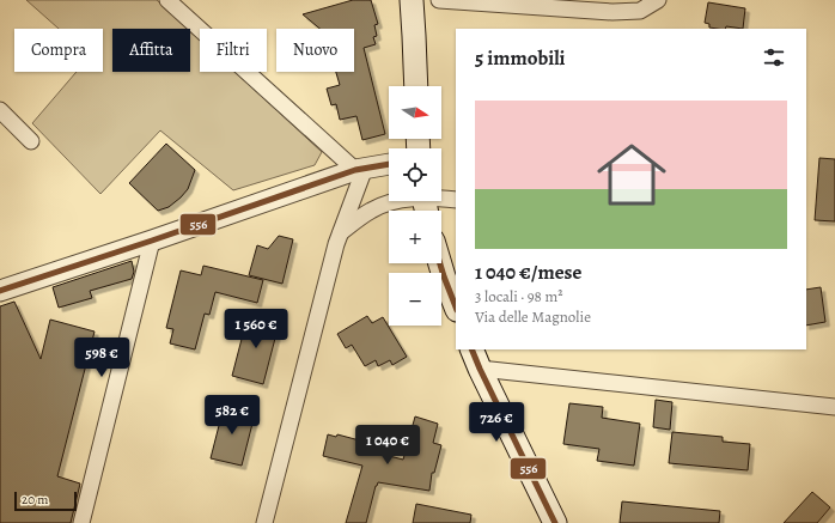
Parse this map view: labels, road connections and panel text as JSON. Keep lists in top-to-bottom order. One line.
{"lines":["transit line 556"],"scale_bar":"20 m","north":"right","page":{"chip":["Compra","Affitta","Filtri","Nuovo"],"heading":"5 immobili","map_buttons":["+","−"],"list":[{"name":"1 040 €/mese","note":"3 locali · 98 m² · Via delle Magnolie"}],"price":["1 560 €","598 €","582 €","726 €","1 040 €"],"scale":"20 m"}}
